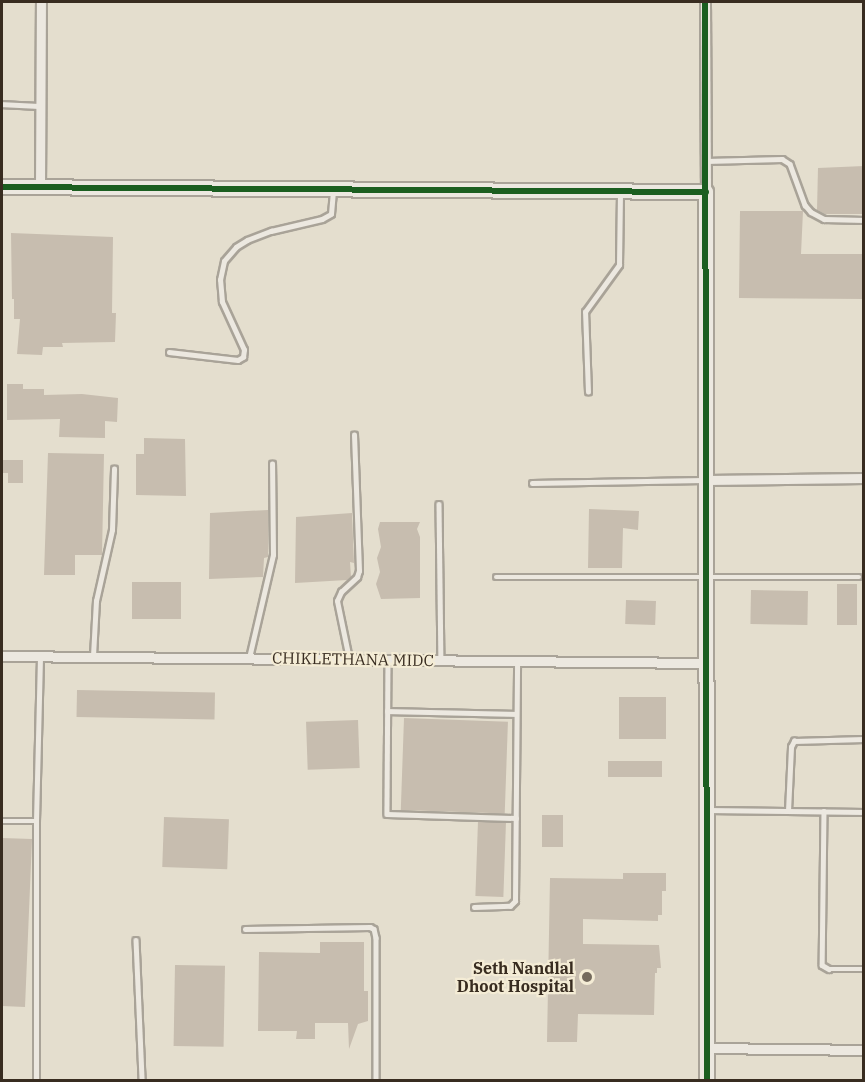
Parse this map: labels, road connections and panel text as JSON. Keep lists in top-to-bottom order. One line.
{"streets":{"street":["CHIKLETHANA MIDC"]},"places":["Seth Nandlal Dhoot Hospital"]}
